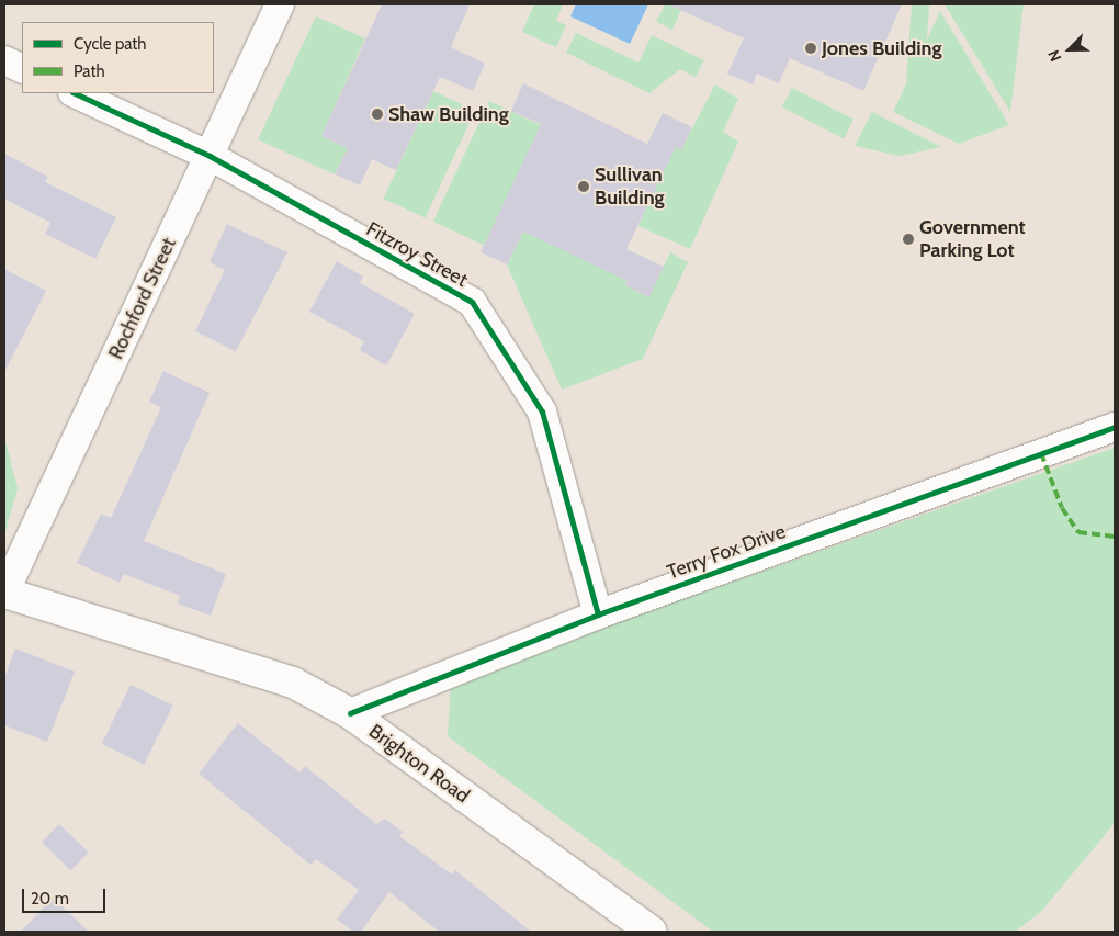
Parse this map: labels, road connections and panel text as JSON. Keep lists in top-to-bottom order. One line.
{"streets":{"main road":["Brighton Road"],"street":["Fitzroy Street","Rochford Street","Terry Fox Drive"]},"crossings":[["Fitzroy Street","Rochford Street"],["Fitzroy Street","Terry Fox Drive"],["Rochford Street","Brighton Road"],["Terry Fox Drive","Brighton Road"]],"places":["Jones Building","Shaw Building","Sullivan Building","Government Parking Lot"],"legend":["Cycle path","Path"],"scale_bar":"20 m","north":"bottom left"}
